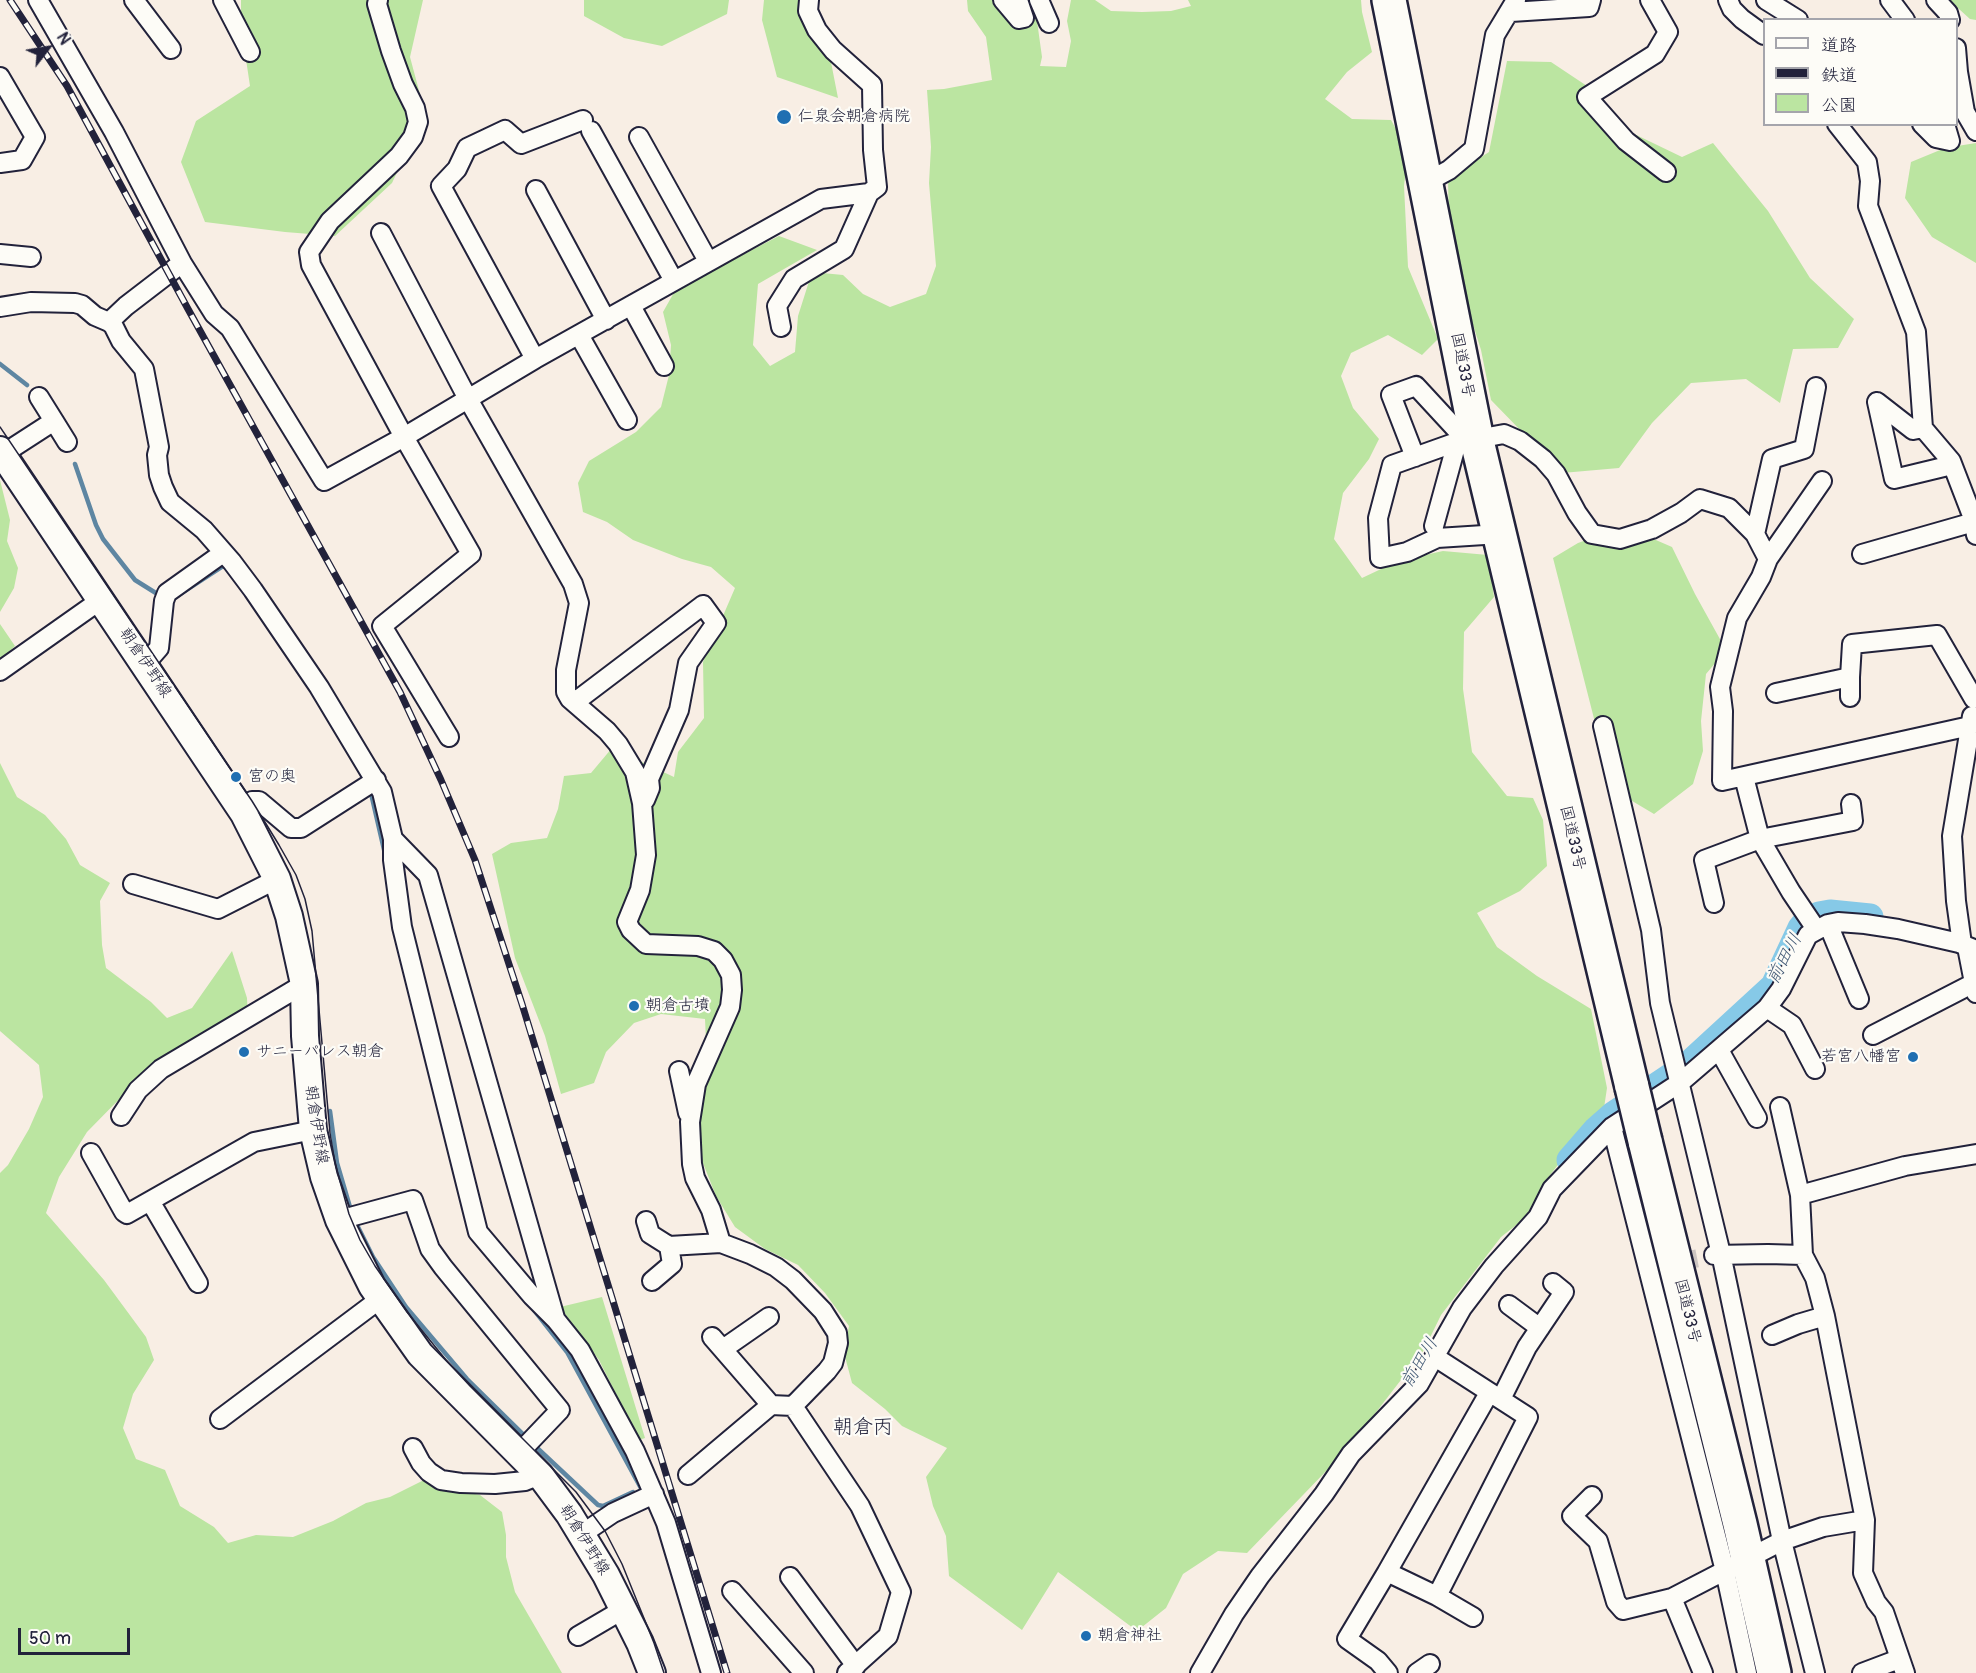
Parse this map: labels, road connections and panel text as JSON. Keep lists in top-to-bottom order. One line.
{"streets":{"highway":["国道33号"],"main road":["朝倉伊野線"]},"districts":["朝倉丙"],"water":["前田川"],"places":["仁泉会朝倉病院","宮の奥","朝倉古墳","サニーパレス朝倉","若宮八幡宮","朝倉神社"],"legend":["道路","鉄道","公園"],"scale_bar":"50 m","north":"top right"}
